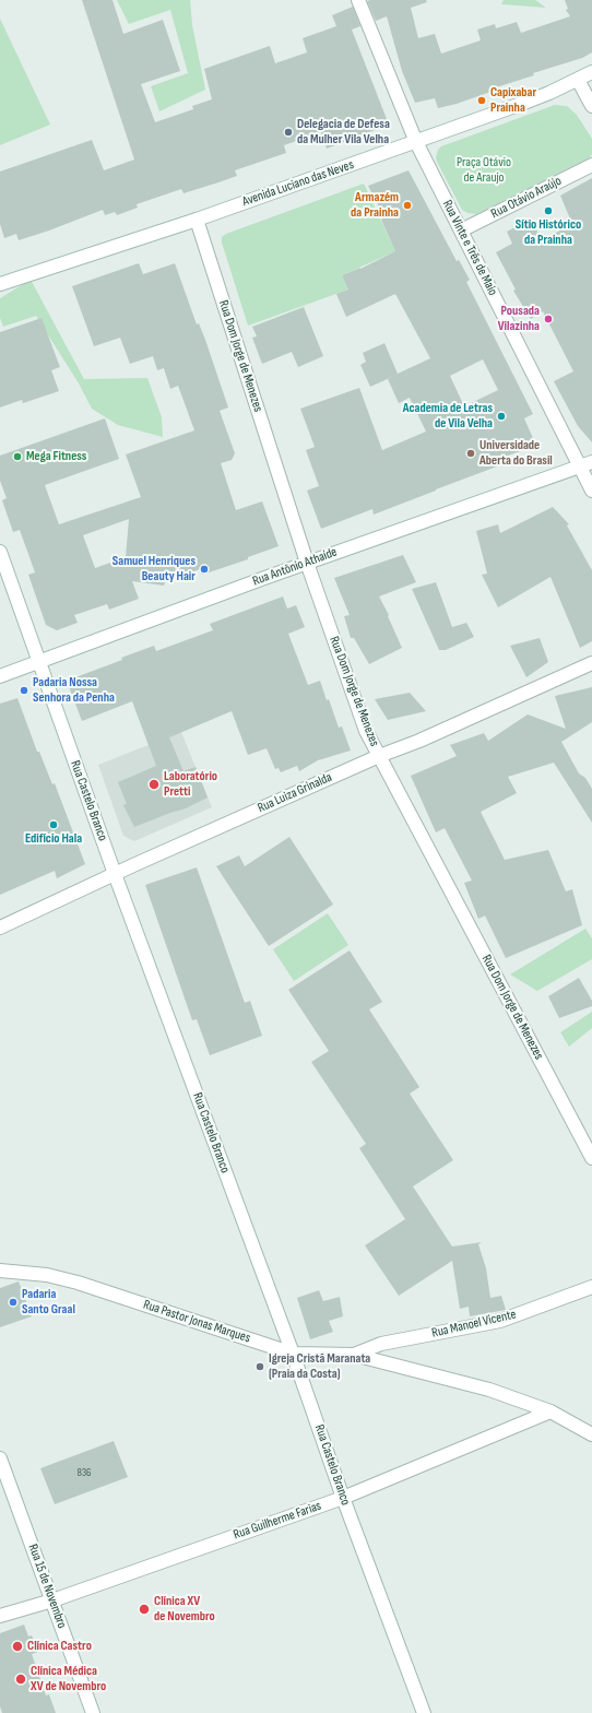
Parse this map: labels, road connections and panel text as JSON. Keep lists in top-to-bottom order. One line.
{"streets":{"street":["Avenida Luciano das Neves","Rua Otávio Araújo","Rua Vinte e Três de Maio","Rua Dom Jorge de Menezes","Rua Antônio Athaíde","Rua Luiza Grinalda","Rua Castelo Branco","Rua Pastor Jonas Marques","Rua Manoel Vicente","Rua Guilherme Farias","Rua 15 de Novembro"]},"crossings":[["Avenida Luciano das Neves","Rua Vinte e Três de Maio"],["Avenida Luciano das Neves","Rua Dom Jorge de Menezes"],["Rua Otávio Araújo","Rua Vinte e Três de Maio"],["Rua Vinte e Três de Maio","Rua Antônio Athaíde"],["Rua Dom Jorge de Menezes","Rua Antônio Athaíde"],["Rua Dom Jorge de Menezes","Rua Luiza Grinalda"],["Rua Antônio Athaíde","Rua Castelo Branco"],["Rua Luiza Grinalda","Rua Castelo Branco"],["Rua Castelo Branco","Rua Pastor Jonas Marques"],["Rua Castelo Branco","Rua Guilherme Farias"],["Rua Pastor Jonas Marques","Rua Manoel Vicente"],["Rua Pastor Jonas Marques","Rua Guilherme Farias"],["Rua Guilherme Farias","Rua 15 de Novembro"]],"parks":["Praça Otávio de Araujo"],"places":["Capixabar Prainha","Delegacia de Defesa da Mulher Vila Velha","Armazém da Prainha","Sítio Histórico da Prainha","Pousada Vilazinha","Academia de Letras de Vila Velha","Universidade Aberta do Brasil","Mega Fitness","Samuel Henriques Beauty Hair","Padaria Nossa Senhora da Penha","Laboratório Pretti","Edifício Hala","Padaria Santo Graal","Igreja Cristã Maranata (Praia da Costa)","Clínica XV de Novembro","Clínica Castro","Clínica Médica XV de Novembro"],"house_numbers":["836"]}
